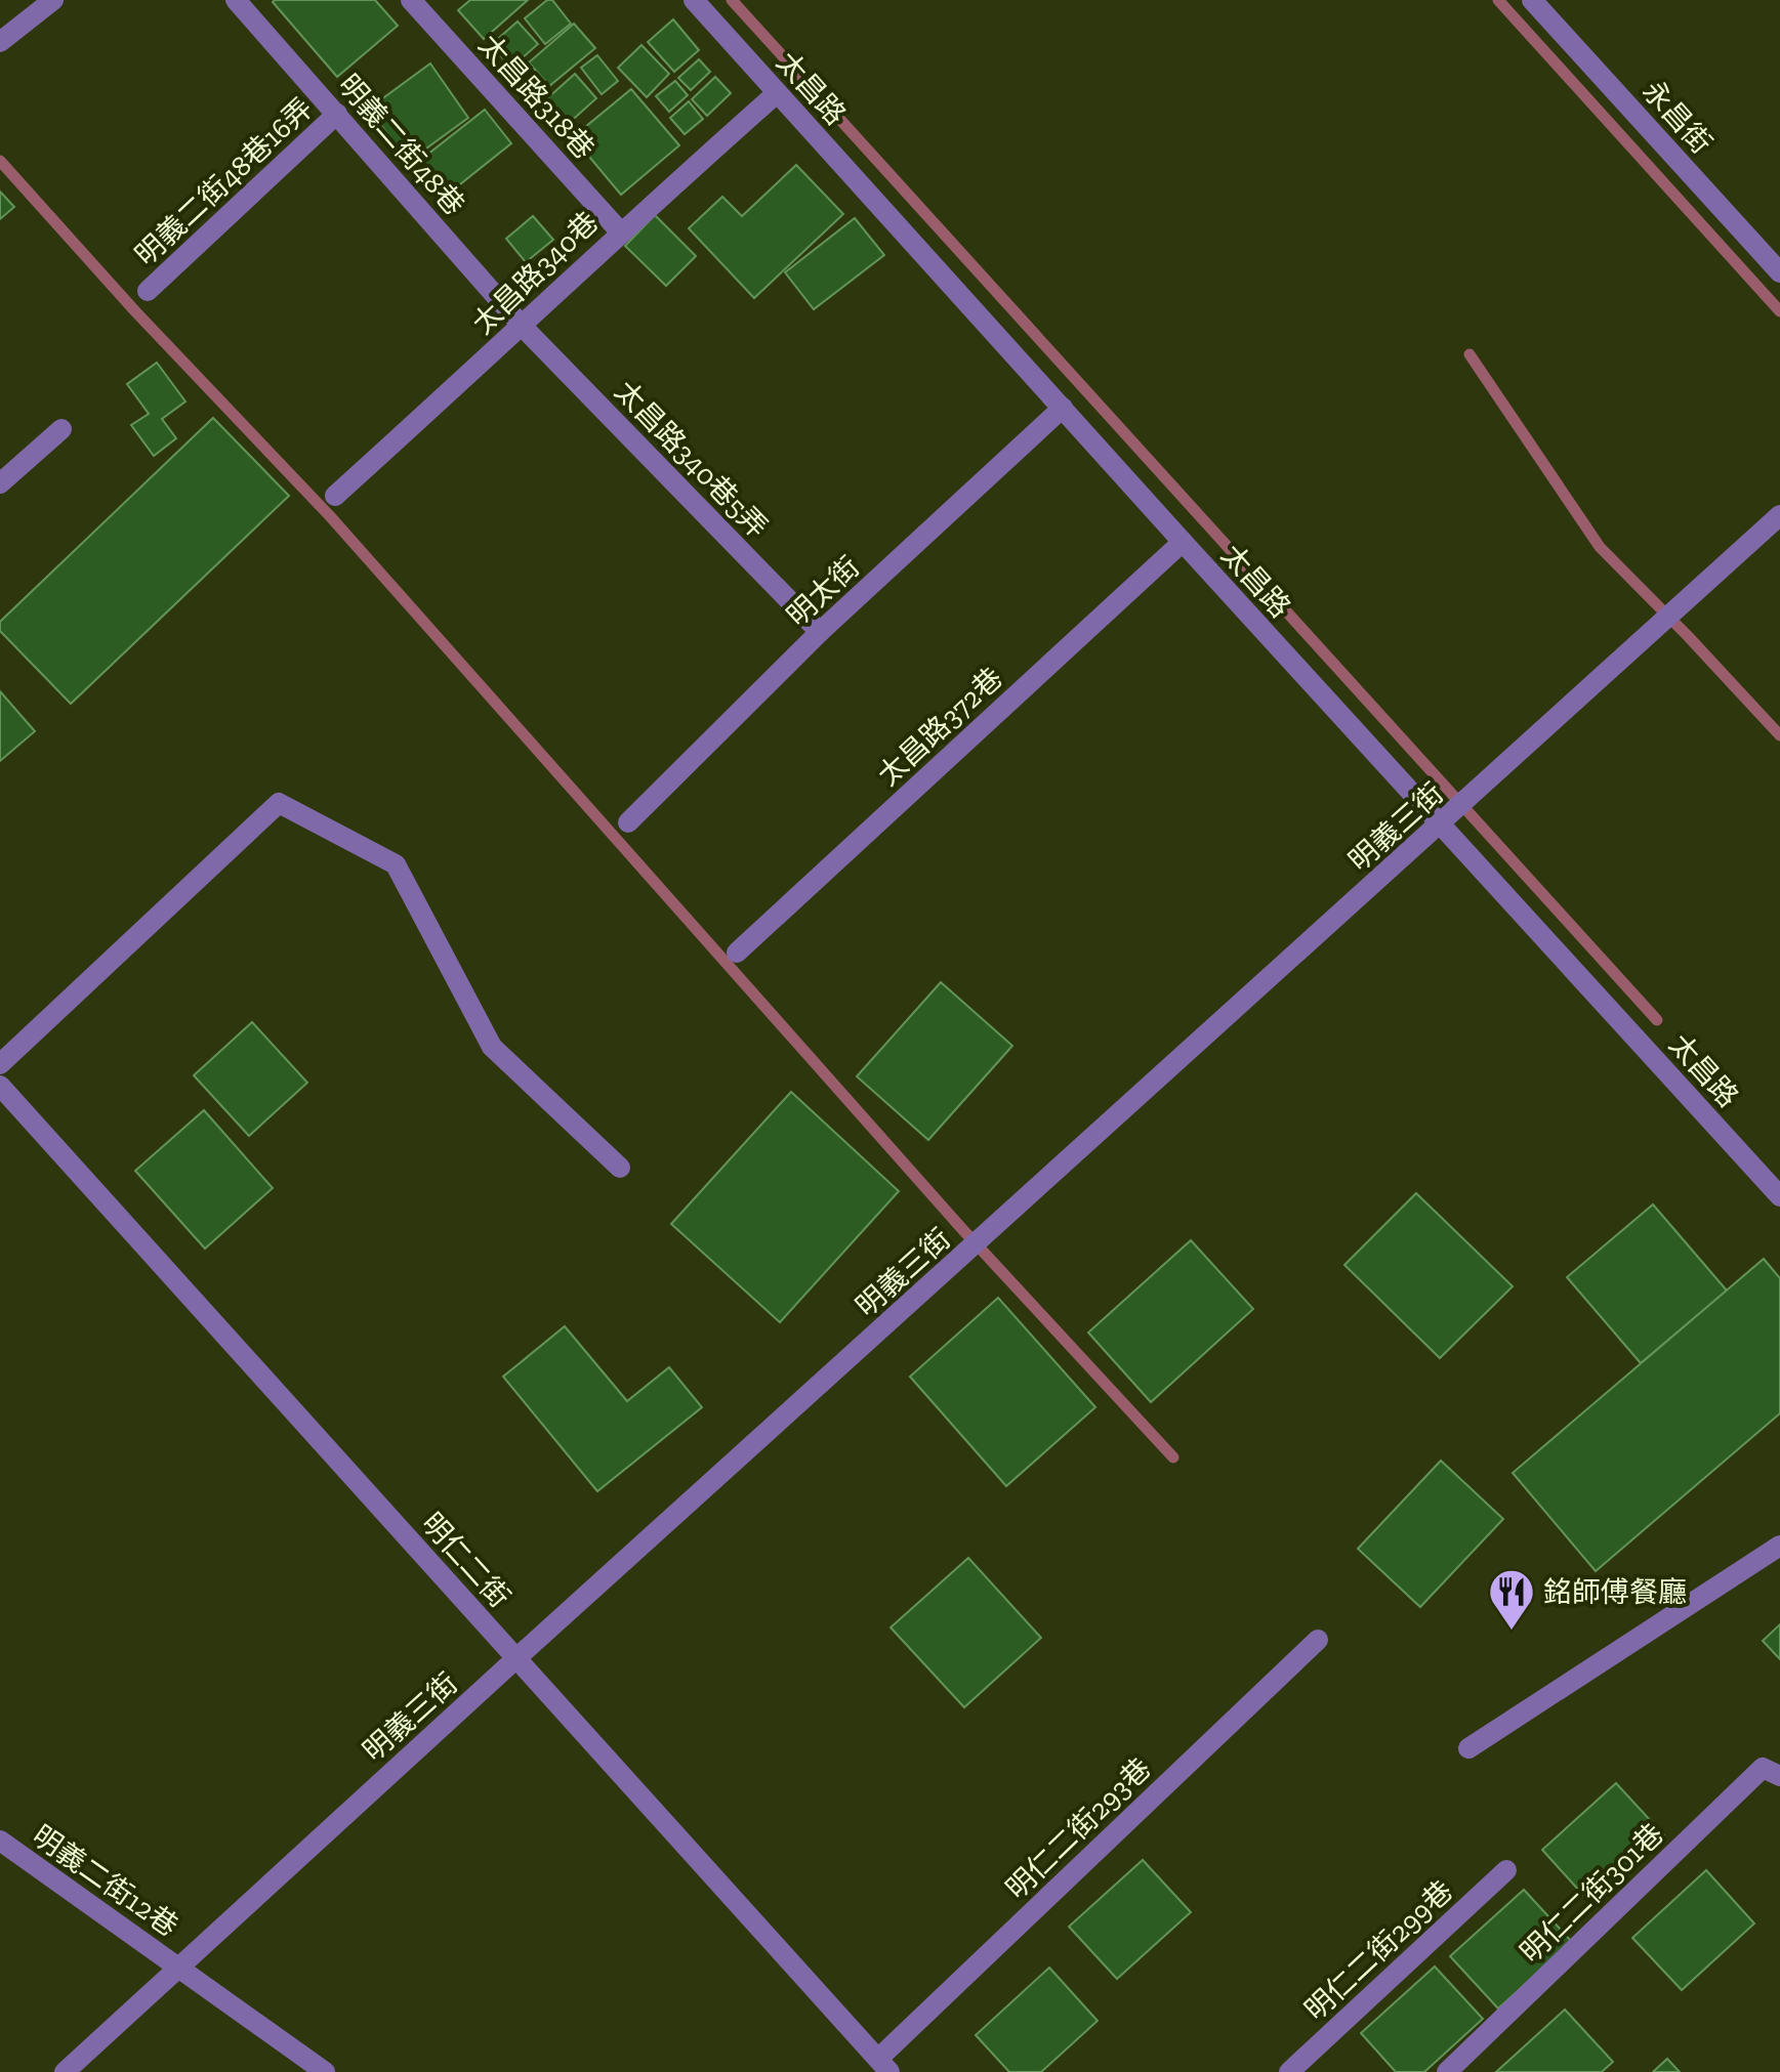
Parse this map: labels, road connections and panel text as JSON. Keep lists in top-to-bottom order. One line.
{"streets":{"street":["太昌路","太昌路318巷","永昌街","明義二街48巷","明義二街48巷16弄","太昌路340巷","太昌路340巷5弄","明太街","太昌路372巷","明義三街","明仁二街","明仁二街293巷","明義二街12巷","明仁二街301巷","明仁二街299巷"]},"crossings":[["太昌路","太昌路340巷"],["太昌路","明太街"],["太昌路","太昌路372巷"],["太昌路","明義三街"],["太昌路318巷","太昌路340巷"],["明義二街48巷","明義二街48巷16弄"],["明義二街48巷","太昌路340巷"],["明義二街48巷","太昌路340巷5弄"],["太昌路340巷","太昌路340巷5弄"],["太昌路340巷5弄","明太街"],["明義三街","明仁二街"],["明義三街","明義二街12巷"],["明仁二街","明仁二街293巷"]],"places":{"restaurant":["銘師傅餐廳"]}}
